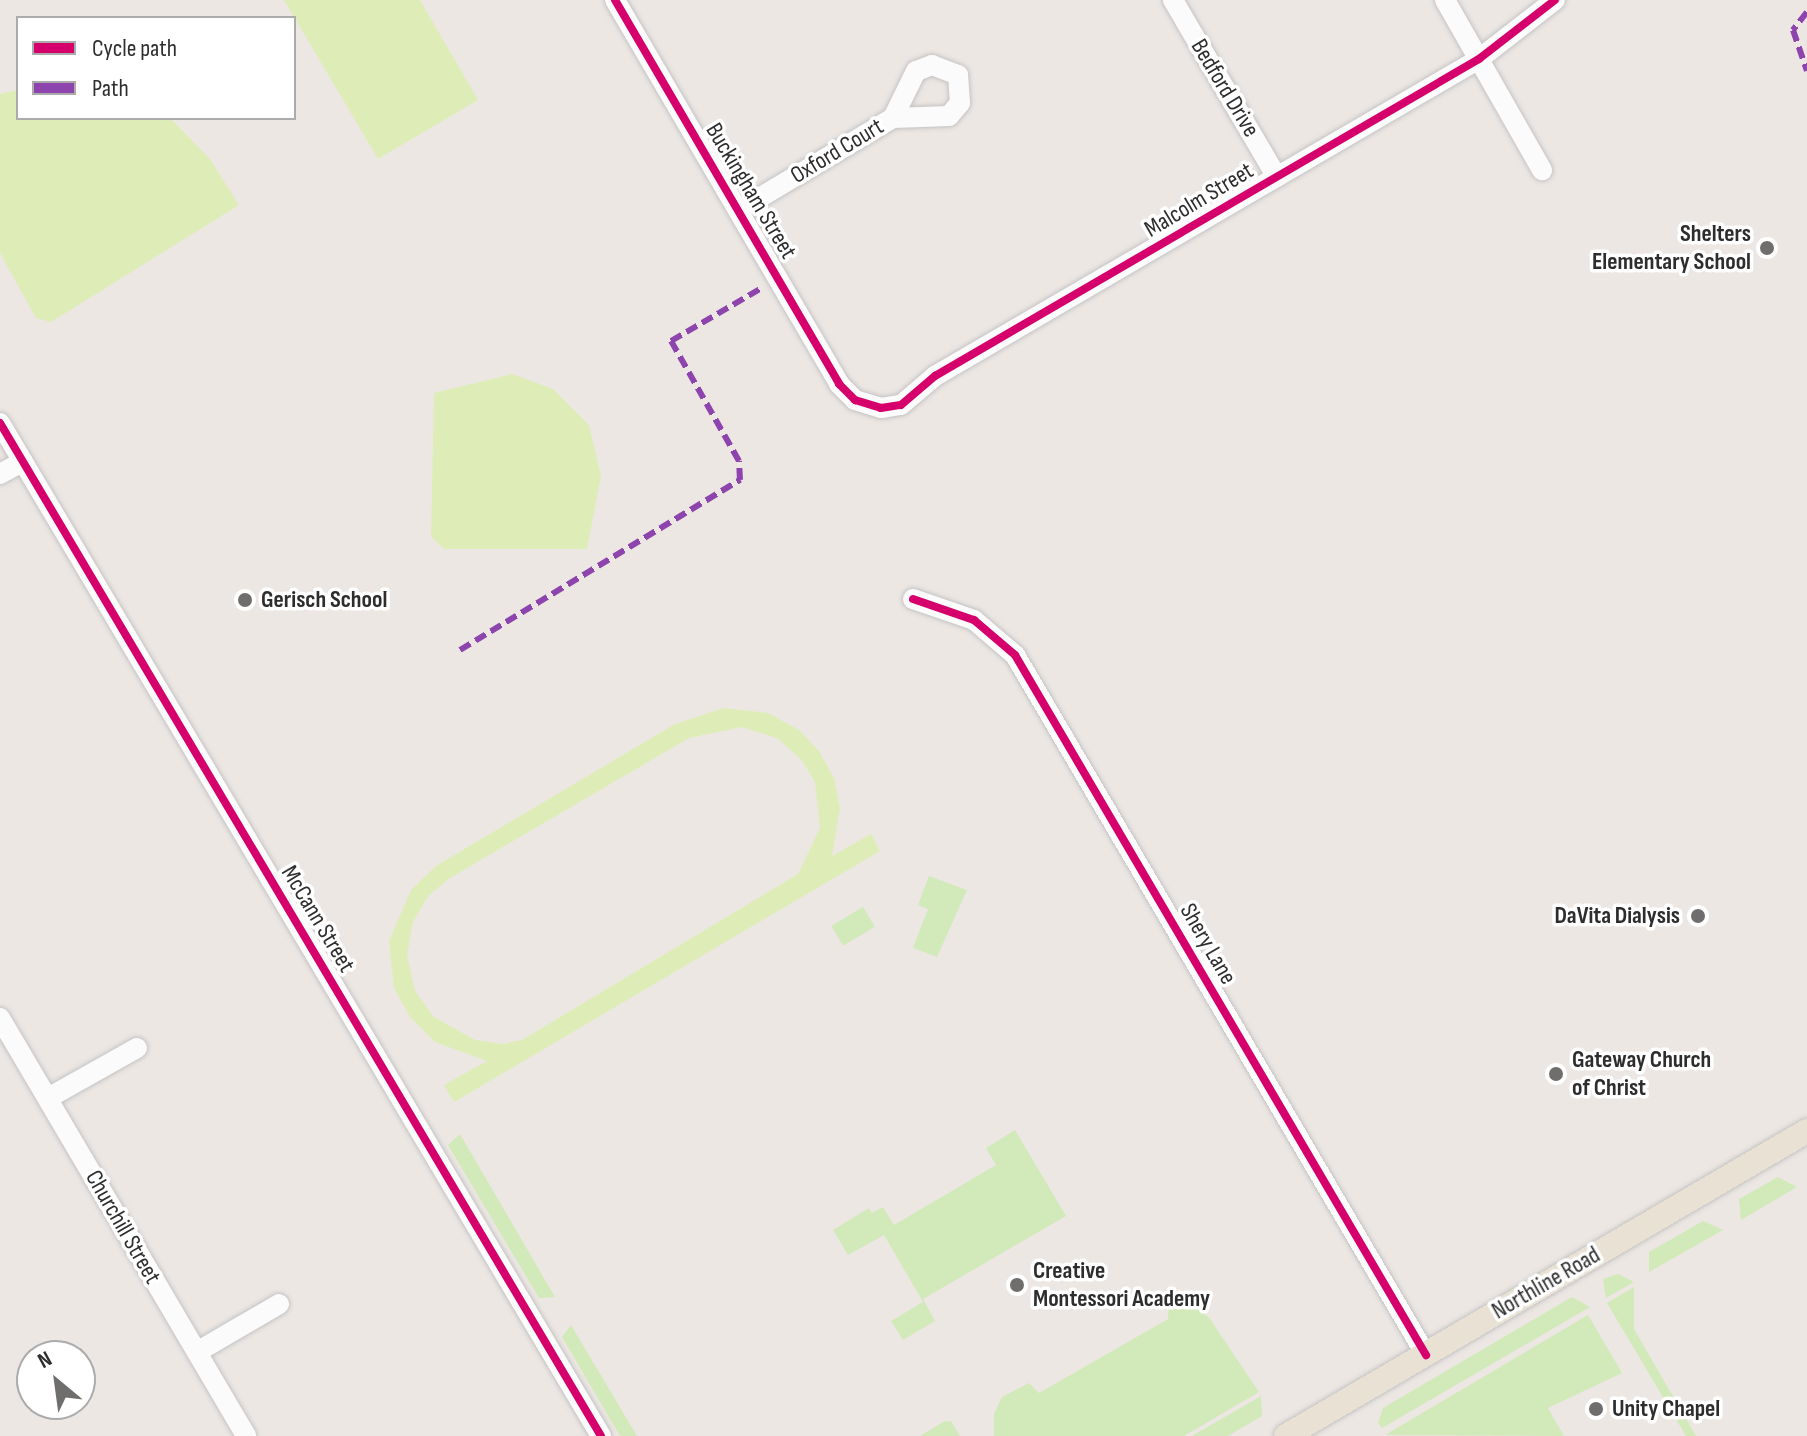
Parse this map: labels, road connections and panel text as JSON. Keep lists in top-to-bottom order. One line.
{"streets":{"main road":["Northline Road"],"street":["Bedford Drive","Oxford Court","Buckingham Street","Malcolm Street","McCann Street","Shery Lane","Churchill Street"]},"crossings":[["Bedford Drive","Malcolm Street"],["Oxford Court","Buckingham Street"],["Buckingham Street","Malcolm Street"],["Shery Lane","Northline Road"]],"places":["Shelters Elementary School","Gerisch School","DaVita Dialysis","Gateway Church of Christ","Creative Montessori Academy","Unity Chapel"],"legend":["Cycle path","Path"],"north":"top left"}
